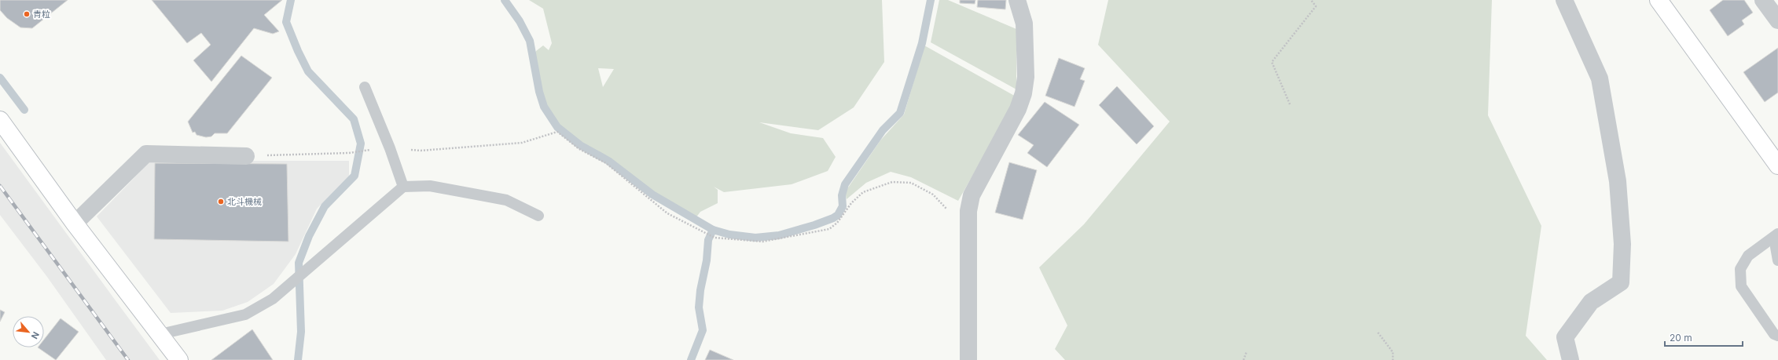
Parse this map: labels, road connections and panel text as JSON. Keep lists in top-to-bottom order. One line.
{"places":["青粒","北斗機械"],"scale_bar":"20 m","north":"bottom right"}
